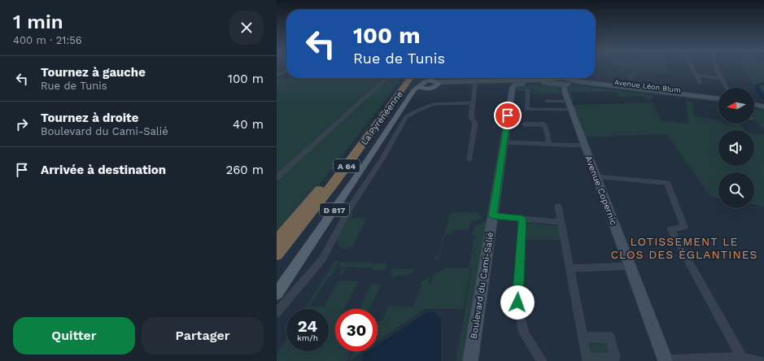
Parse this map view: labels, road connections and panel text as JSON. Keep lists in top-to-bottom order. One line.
{"streets":{"highway":["La Pyrénéenne","A 64"],"main road":["D 817"],"street":["Avenue Léon Blum","Avenue Copernic","Boulevard du Cami-Salié"]},"crossings":[["Avenue Léon Blum","Avenue Copernic"]],"districts":["LOTISSEMENT LE CLOS DES ÉGLANTINES"],"north":"left","page":{"heading":["1 min","400 m · 21:56"],"turn":["100 m","Rue de Tunis"],"list":[{"name":"Tournez à gauche","note":"Rue de Tunis","value":"100 m"},{"name":"Tournez à droite","note":"Boulevard du Cami-Salié","value":"40 m"},{"name":"Arrivée à destination","value":"260 m"}],"speed":"24 km/h","limit":"30","buttons":["Quitter","Partager"]}}
